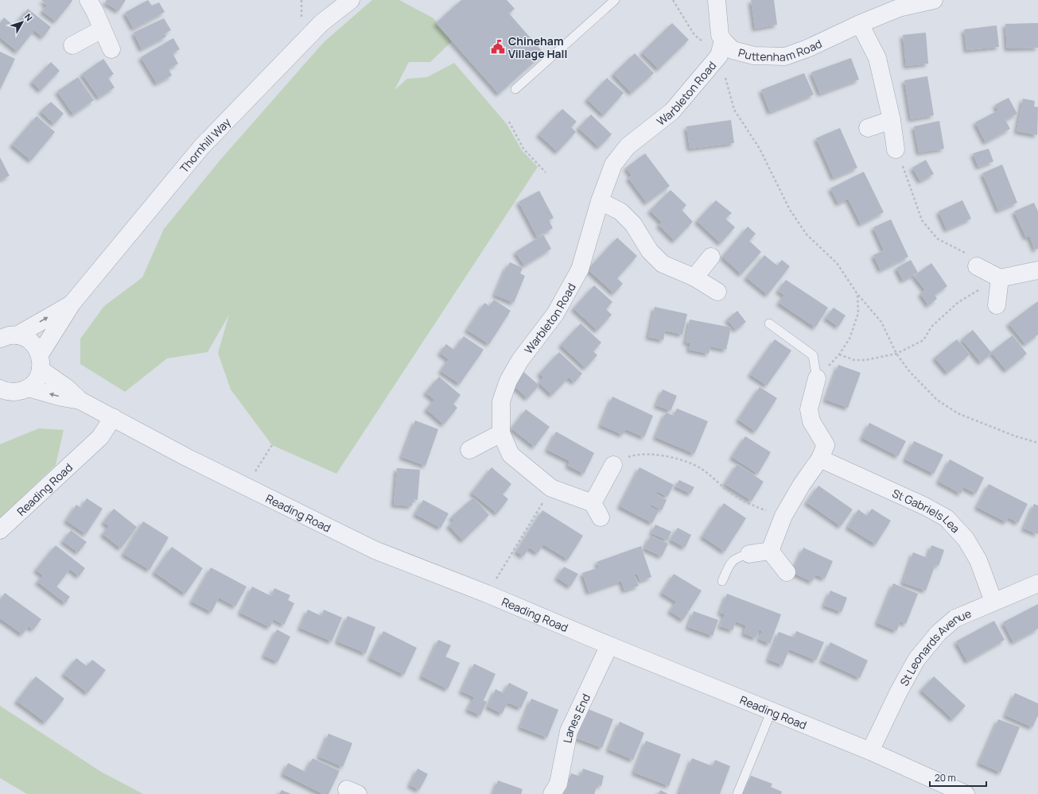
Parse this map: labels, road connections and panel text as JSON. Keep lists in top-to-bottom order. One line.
{"streets":{"street":["Puttenham Road","Warbleton Road","Thornhill Way","Reading Road","St Gabriels Lea","St Leonards Avenue","Lanes End"]},"crossings":[["Puttenham Road","Warbleton Road"],["Thornhill Way","Reading Road"],["Reading Road","St Leonards Avenue"],["Reading Road","Lanes End"],["St Gabriels Lea","St Leonards Avenue"]],"places":{"public building":["Chineham Village Hall"]},"scale_bar":"20 m","north":"top right"}
